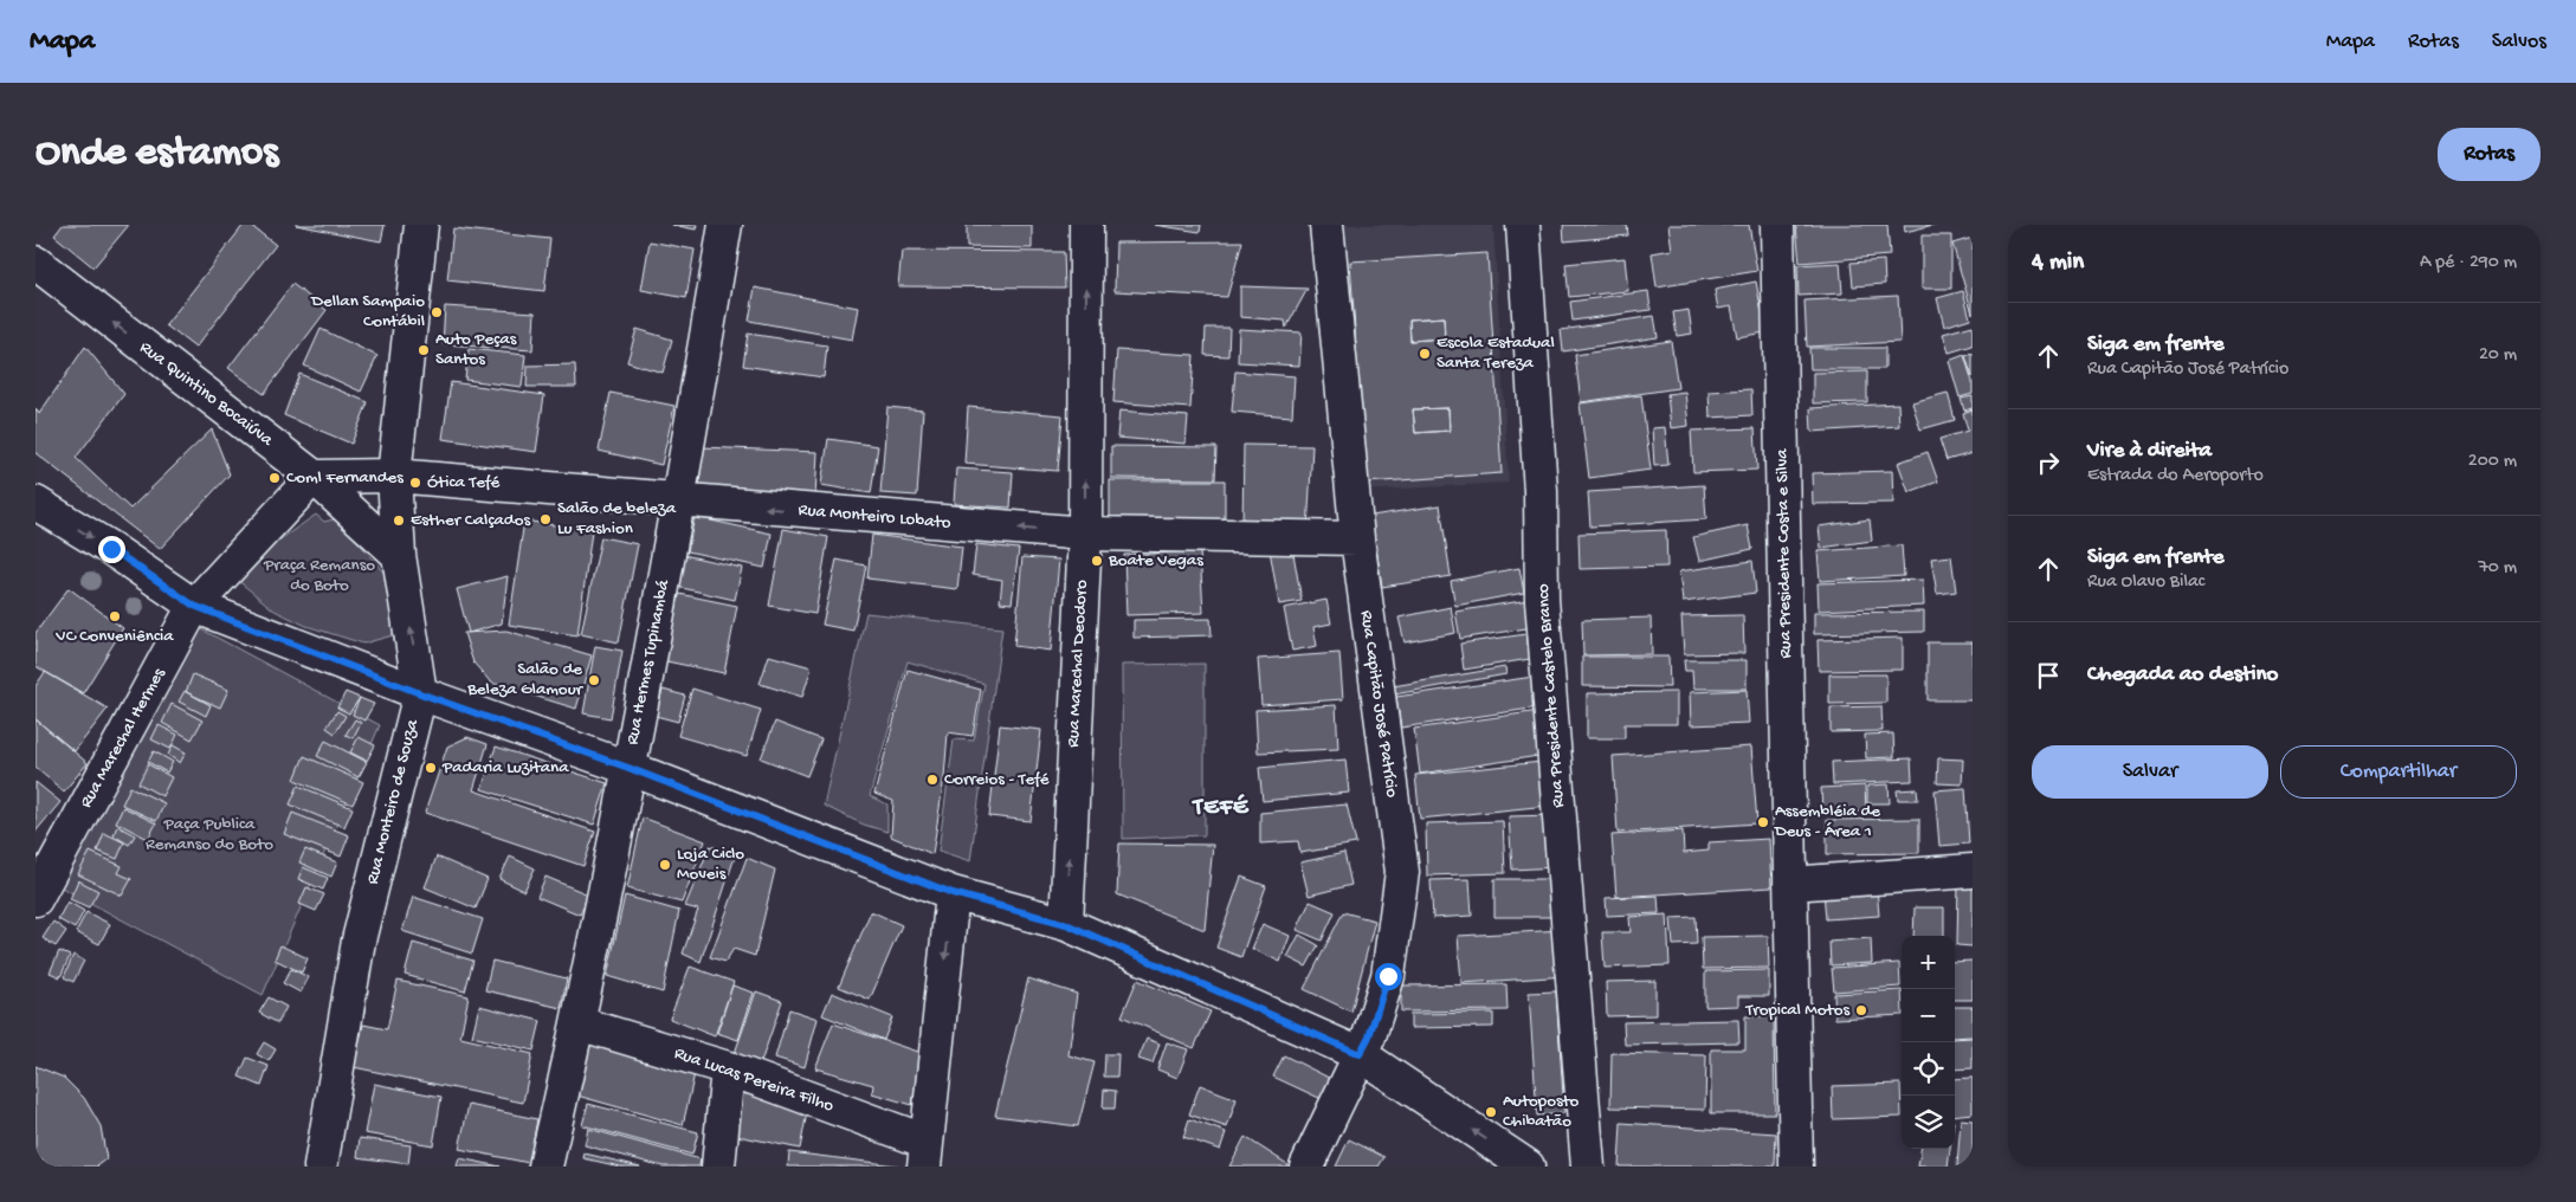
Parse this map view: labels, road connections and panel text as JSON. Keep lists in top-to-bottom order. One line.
{"streets":{"street":["Rua Quintino Bocaiúva","Rua Monteiro Lobato","Rua Presidente Costa e Silva","Rua Hermes Tupinambá","Rua Marechal Deodoro","Rua Presidente Castelo Branco","Rua Capitão José Patrício","Rua Marechal Hermes","Rua Monteiro de Souza","Rua Lucas Pereira Filho"]},"crossings":[["Rua Quintino Bocaiúva","Rua Marechal Hermes"],["Rua Quintino Bocaiúva","Rua Monteiro de Souza"],["Rua Monteiro Lobato","Rua Hermes Tupinambá"],["Rua Monteiro Lobato","Rua Marechal Deodoro"],["Rua Monteiro Lobato","Rua Capitão José Patrício"],["Rua Monteiro Lobato","Rua Monteiro de Souza"],["Rua Hermes Tupinambá","Rua Lucas Pereira Filho"]],"one_way":["Rua Monteiro Lobato","Rua Marechal Deodoro"],"districts":["TEFÉ"],"parks":["Praça Remanso do Boto","Paça Publica Remanso do Boto"],"places":["Dellan Sampaio Contábil","Auto Peças Santos","Escola Estadual Santa Tereza","Coml Fernandes","Ótica Tefé","Salão de beleza Lu Fashion","Esther Calçados","Boate Vegas","VC Conveniência","Salão de Beleza Glamour","Padaria Luzitana","Correios - Tefé","Assembléia de Deus - Área 1","Loja Ciclo Moveis","Tropical Motos","Autoposto Chibatão"],"page":{"header":"Mapa","nav":["Mapa","Rotas","Salvos"],"buttons":["Rotas",["Salvar","Compartilhar"]],"title":"Onde estamos","heading":["4 min","A pé · 290 m"],"list":[["Siga em frente","Rua Capitão José Patrício","20 m"],["Vire à direita","Estrada do Aeroporto","200 m"],["Siga em frente","Rua Olavo Bilac","70 m"],"Chegada ao destino"],"map_buttons":["+","−"]}}
